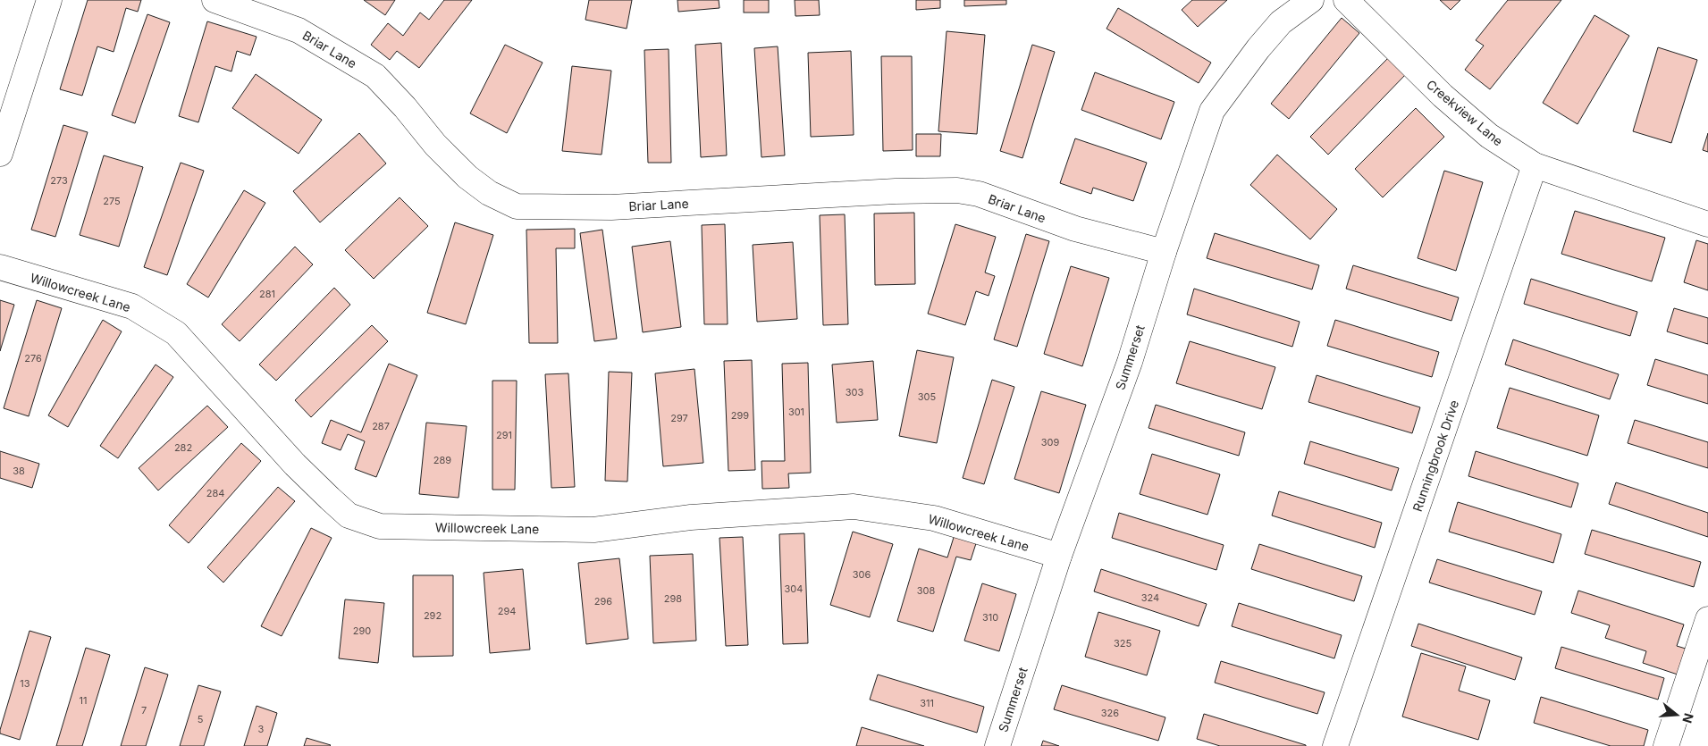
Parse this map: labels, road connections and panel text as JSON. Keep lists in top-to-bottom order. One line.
{"streets":{"street":["Briar Lane","Creekview Lane","Willowcreek Lane","Summerset","Runningbrook Drive"]},"crossings":[["Briar Lane","Summerset"],["Creekview Lane","Runningbrook Drive"],["Willowcreek Lane","Summerset"]],"house_numbers":["273","275","281","276","303","305","301","299","297","287","291","309","282","289","38","284","306","304","308","324","298","296","294","292","310","290","325","13","11","311","7","326","5","3"],"north":"right"}
